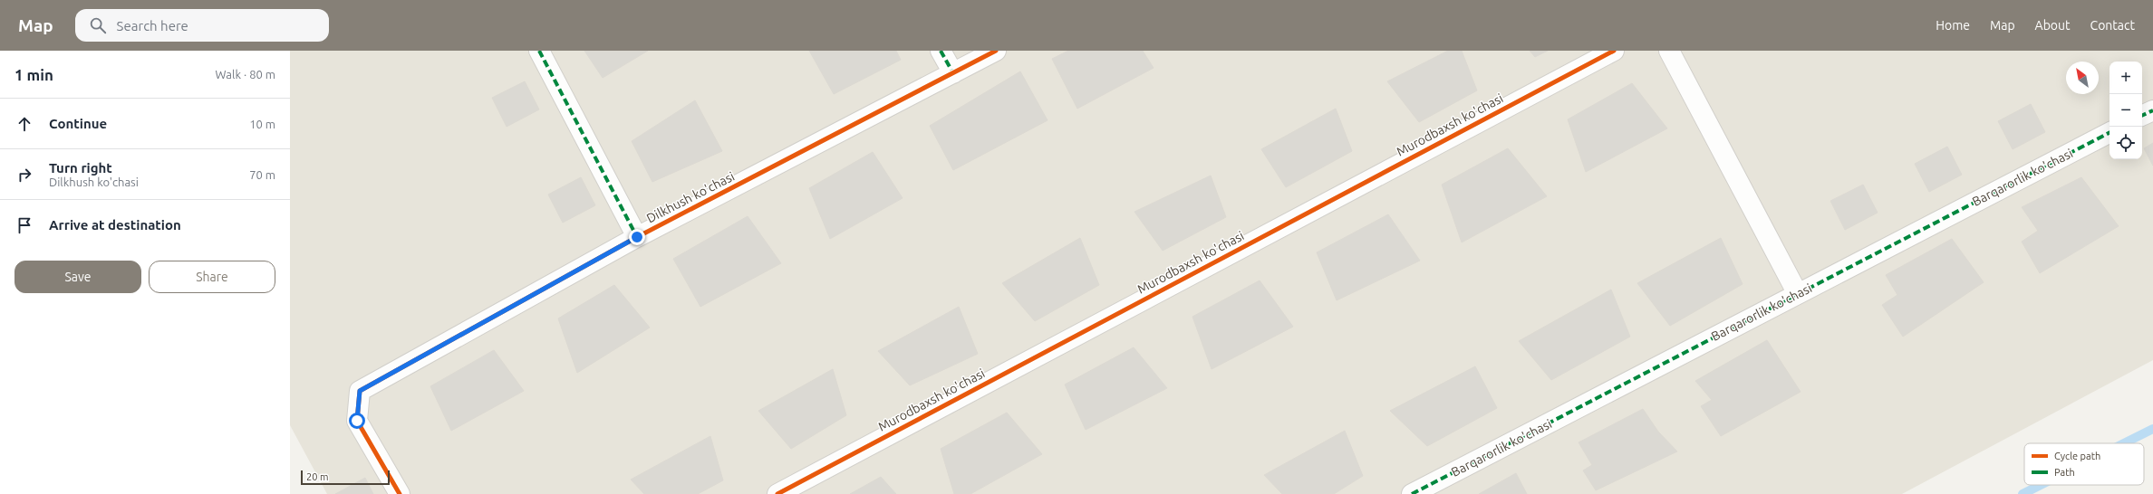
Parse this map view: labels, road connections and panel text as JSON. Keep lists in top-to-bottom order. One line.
{"streets":{"street":["Murodbaxsh ko'chasi","Barqarorlik ko'chasi","Dilkhush ko'chasi"]},"legend":["Cycle path","Path"],"scale_bar":"20 m","north":"top left","page":{"header":"Map","search":"Search here","nav":["Home","Map","About","Contact"],"heading":["1 min","Walk · 80 m"],"map_buttons":["+","−"],"list":[["Continue","10 m"],["Turn right","Dilkhush ko'chasi","70 m"],"Arrive at destination"],"buttons":["Save","Share"],"scale":"20 m"}}
